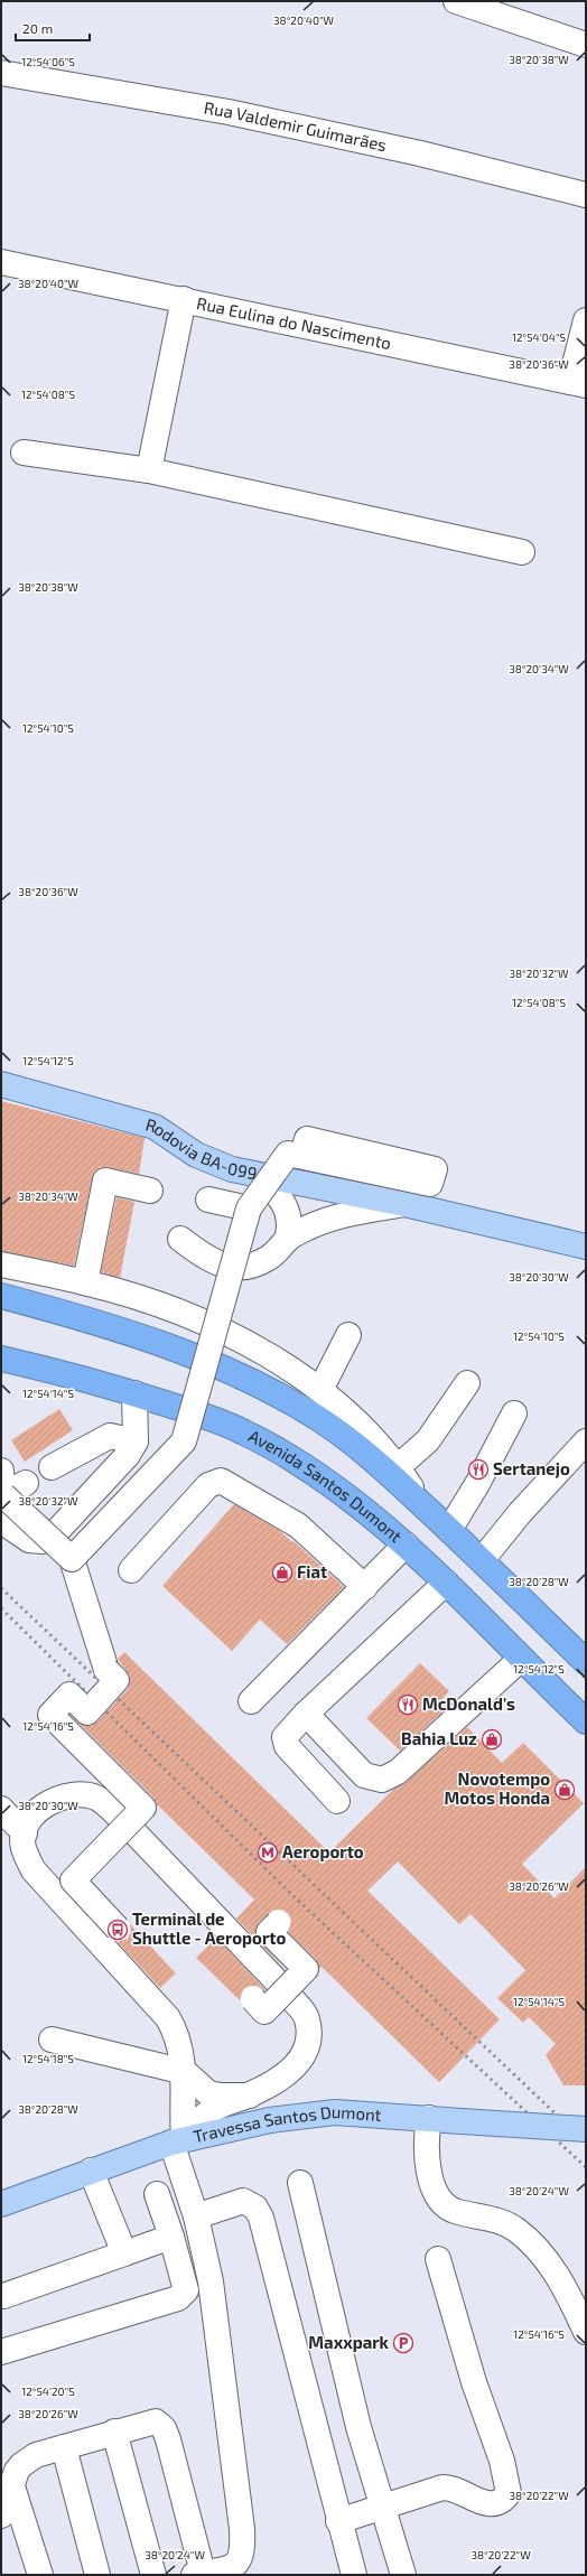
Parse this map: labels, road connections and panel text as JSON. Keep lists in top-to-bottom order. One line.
{"streets":{"highway":["Avenida Santos Dumont"],"main road":["Rodovia BA-099","Travessa Santos Dumont"],"street":["Rua Valdemir Guimarães","Rua Eulina do Nascimento"]},"places":{"restaurant":["Sertanejo","McDonald's"],"shop":["Fiat","Bahia Luz","Novotempo Motos Honda"],"metro station":["Aeroporto"],"bus stop":["Terminal de Shuttle - Aeroporto"],"parking":["Maxxpark"]},"scale_bar":"20 m","coordinates":["38°20'40\"W","38°20'38\"W","12°54'06\"S","12°54'04\"S","38°20'36\"W","12°54'08\"S","38°20'34\"W","12°54'10\"S","38°20'32\"W","12°54'12\"S","38°20'30\"W","12°54'14\"S","38°20'28\"W","12°54'16\"S","38°20'26\"W","12°54'18\"S","38°20'24\"W","12°54'20\"S","38°20'22\"W"]}
